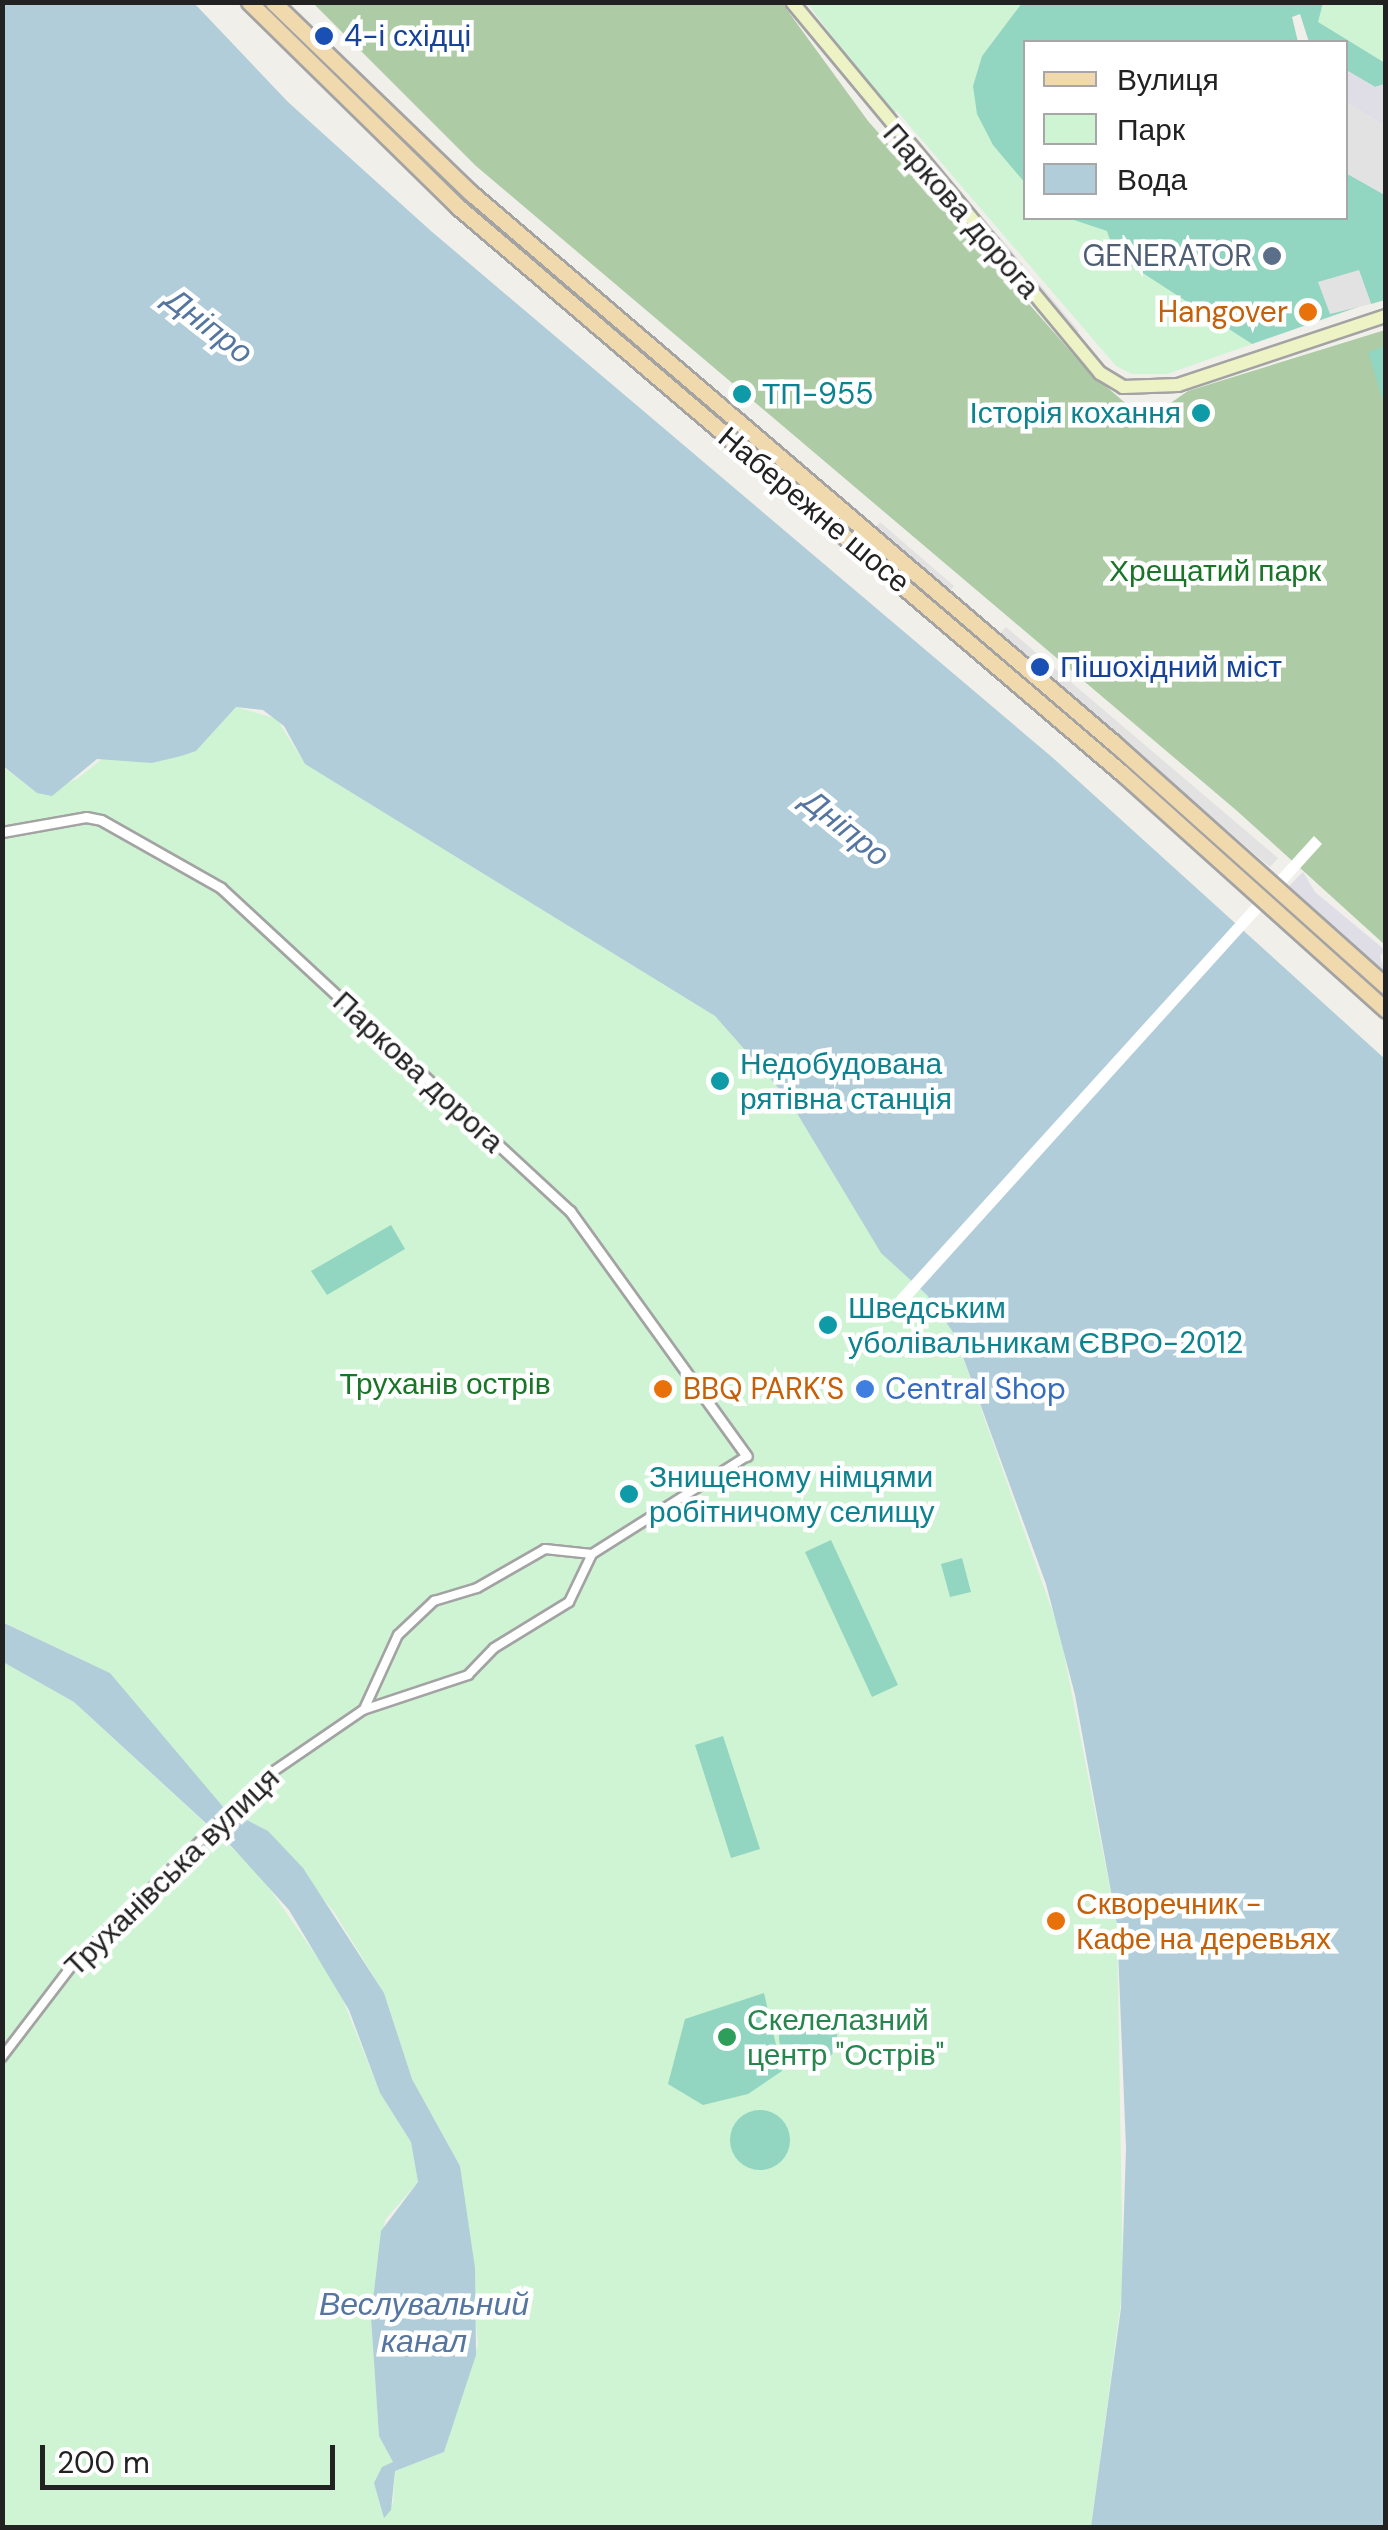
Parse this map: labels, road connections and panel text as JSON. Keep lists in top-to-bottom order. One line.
{"streets":{"main road":["Паркова дорога","Набережне шосе"],"street":["Труханівська вулиця"]},"water":["Дніпро","Веслувальний канал"],"parks":["Хрещатий парк","Труханів острів"],"places":["4-і східці","GENERATOR","Hangover","ТП-955","Історія кохання","Пішохідний міст","Недобудована рятівна станція","Шведським уболівальникам ЄВРО-2012","BBQ PARK’S","Central Shop","Знищеному німцями робітничому селищу","Скворечник - Кафе на деревьях","Скелелазний центр \"Острів\""],"legend":["Вулиця","Парк","Вода"],"scale_bar":"200 m"}
